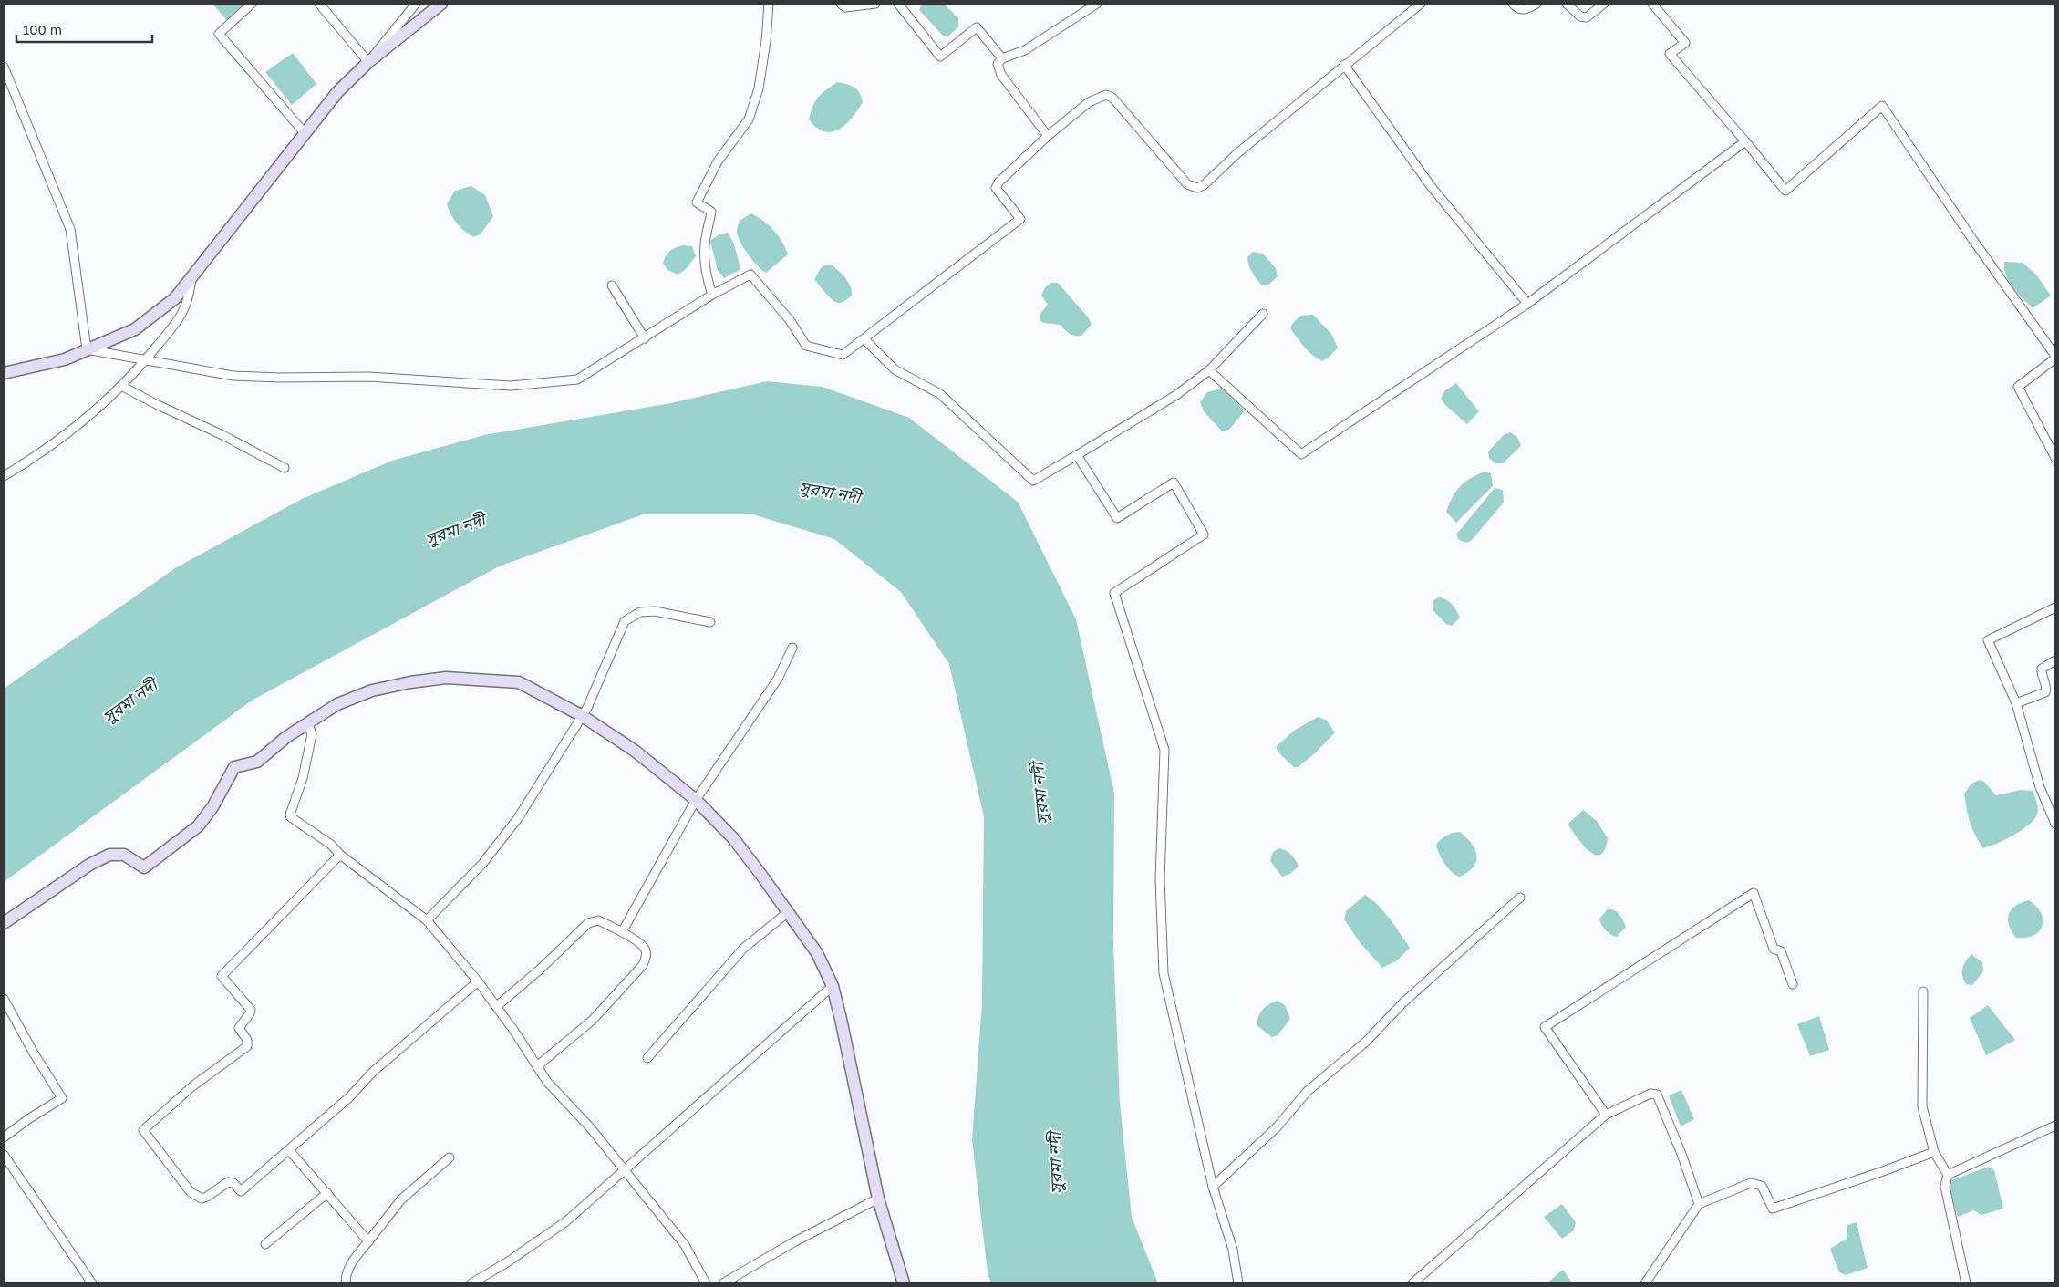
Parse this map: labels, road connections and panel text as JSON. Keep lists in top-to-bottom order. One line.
{"water":["সুরমা নদী"],"scale_bar":"100 m"}
